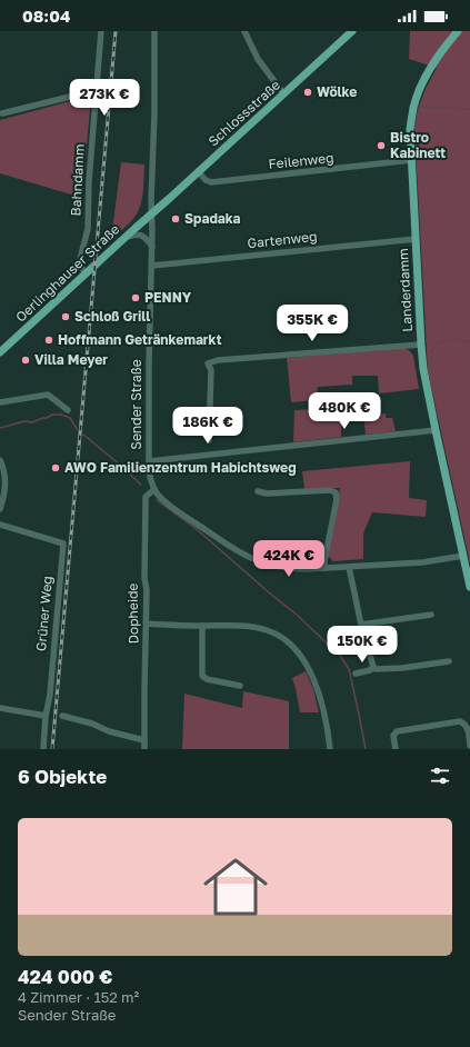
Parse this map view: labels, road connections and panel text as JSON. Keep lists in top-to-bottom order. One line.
{"streets":{"main road":["Schlossstraße","Oerlinghauser Straße","Landerdamm"],"street":["Feilenweg","Bahndamm","Gartenweg","Sender Straße","Grüner Weg","Dopheide"]},"crossings":[["Schlossstraße","Feilenweg"],["Schlossstraße","Oerlinghauser Straße"],["Schlossstraße","Sender Straße"],["Feilenweg","Landerdamm"],["Bahndamm","Oerlinghauser Straße"],["Gartenweg","Landerdamm"],["Gartenweg","Sender Straße"],["Oerlinghauser Straße","Sender Straße"],["Landerdamm","Sender Straße"],["Sender Straße","Dopheide"]],"places":["Wölke","Bistro Kabinett","Spadaka","PENNY","Schloß Grill","Hoffmann Getränkemarkt","Villa Meyer","AWO Familienzentrum Habichtsweg"],"page":{"status":"08:04","price":["273K €","355K €","480K €","186K €","424K €","150K €"],"heading":"6 Objekte","list":[{"name":"424 000 €","note":"4 Zimmer · 152 m² · Sender Straße"}]}}
